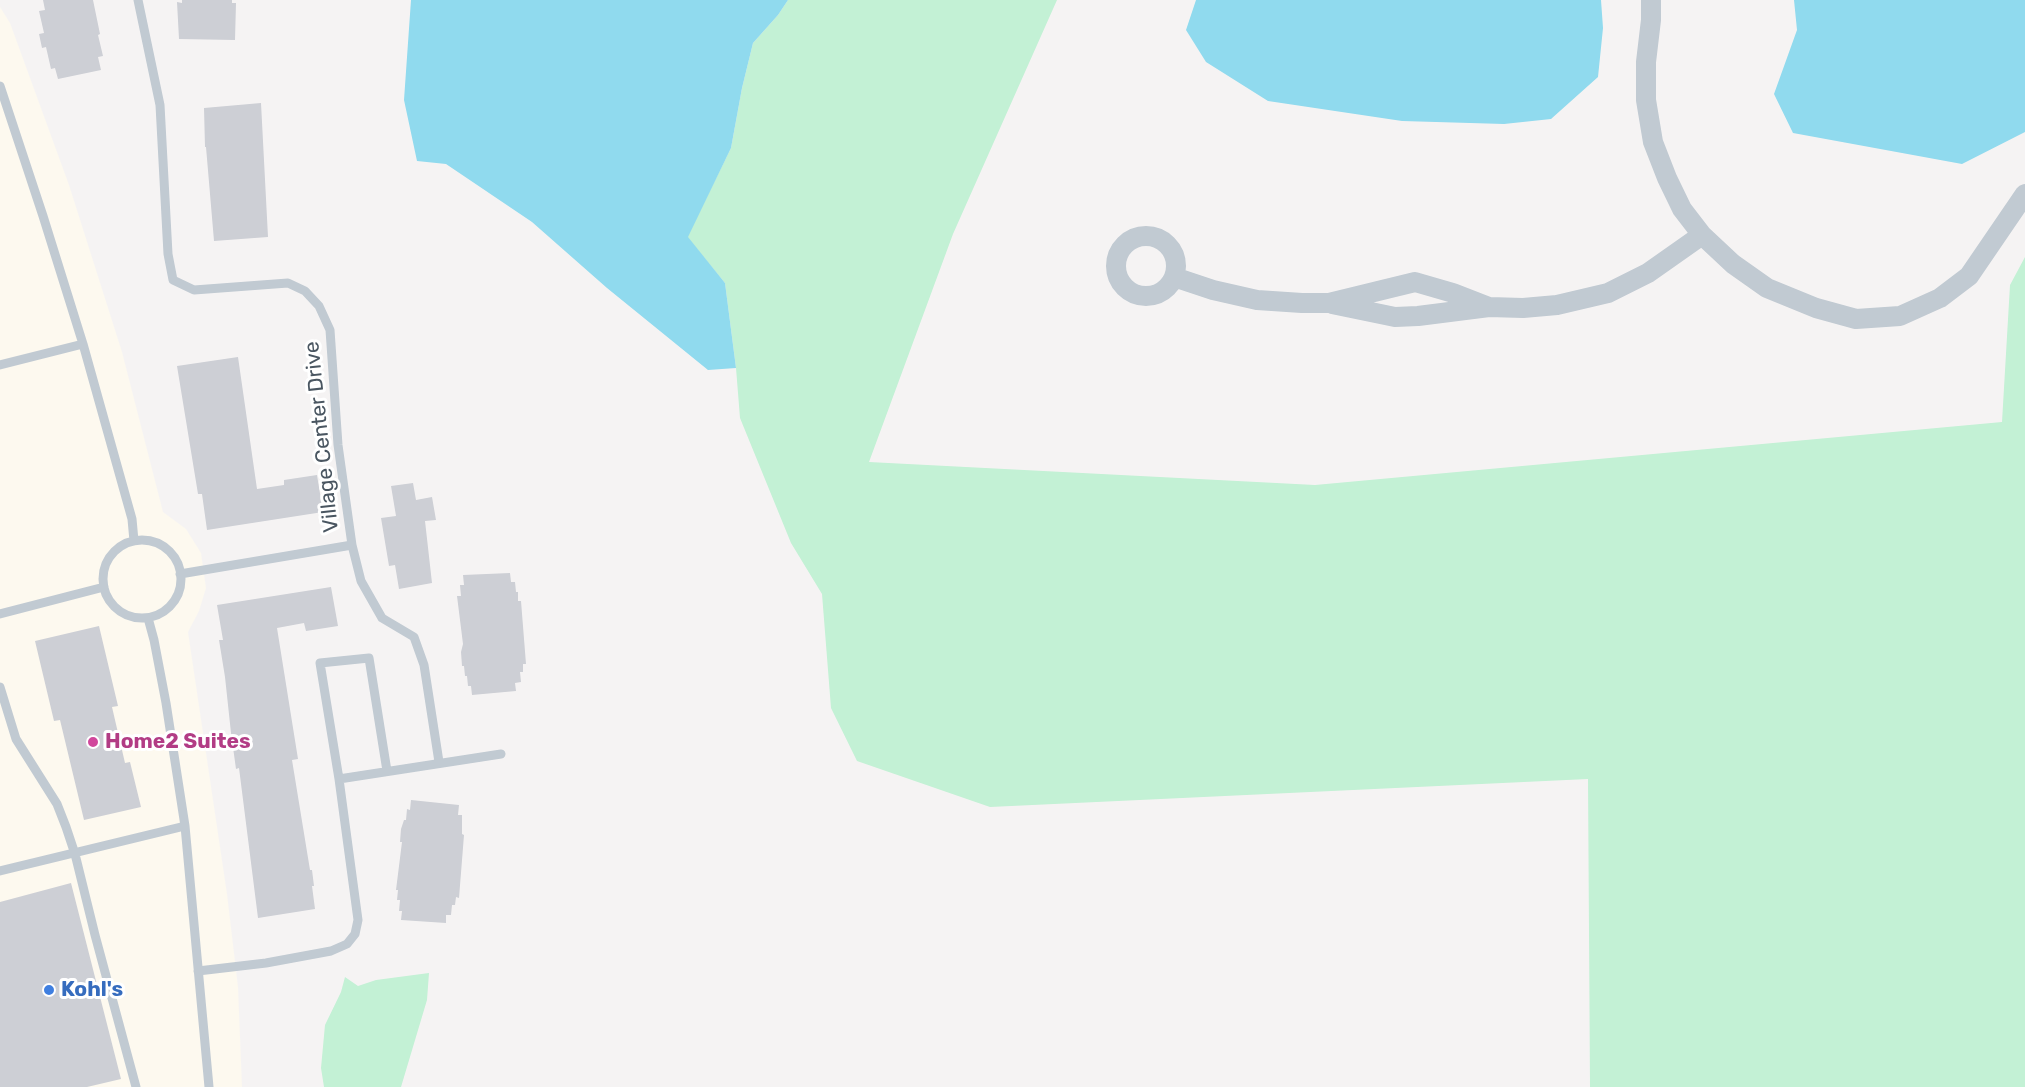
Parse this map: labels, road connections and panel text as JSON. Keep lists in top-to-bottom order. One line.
{"streets":{"lane":["Village Center Drive"]},"places":["Home2 Suites","Kohl's"]}
